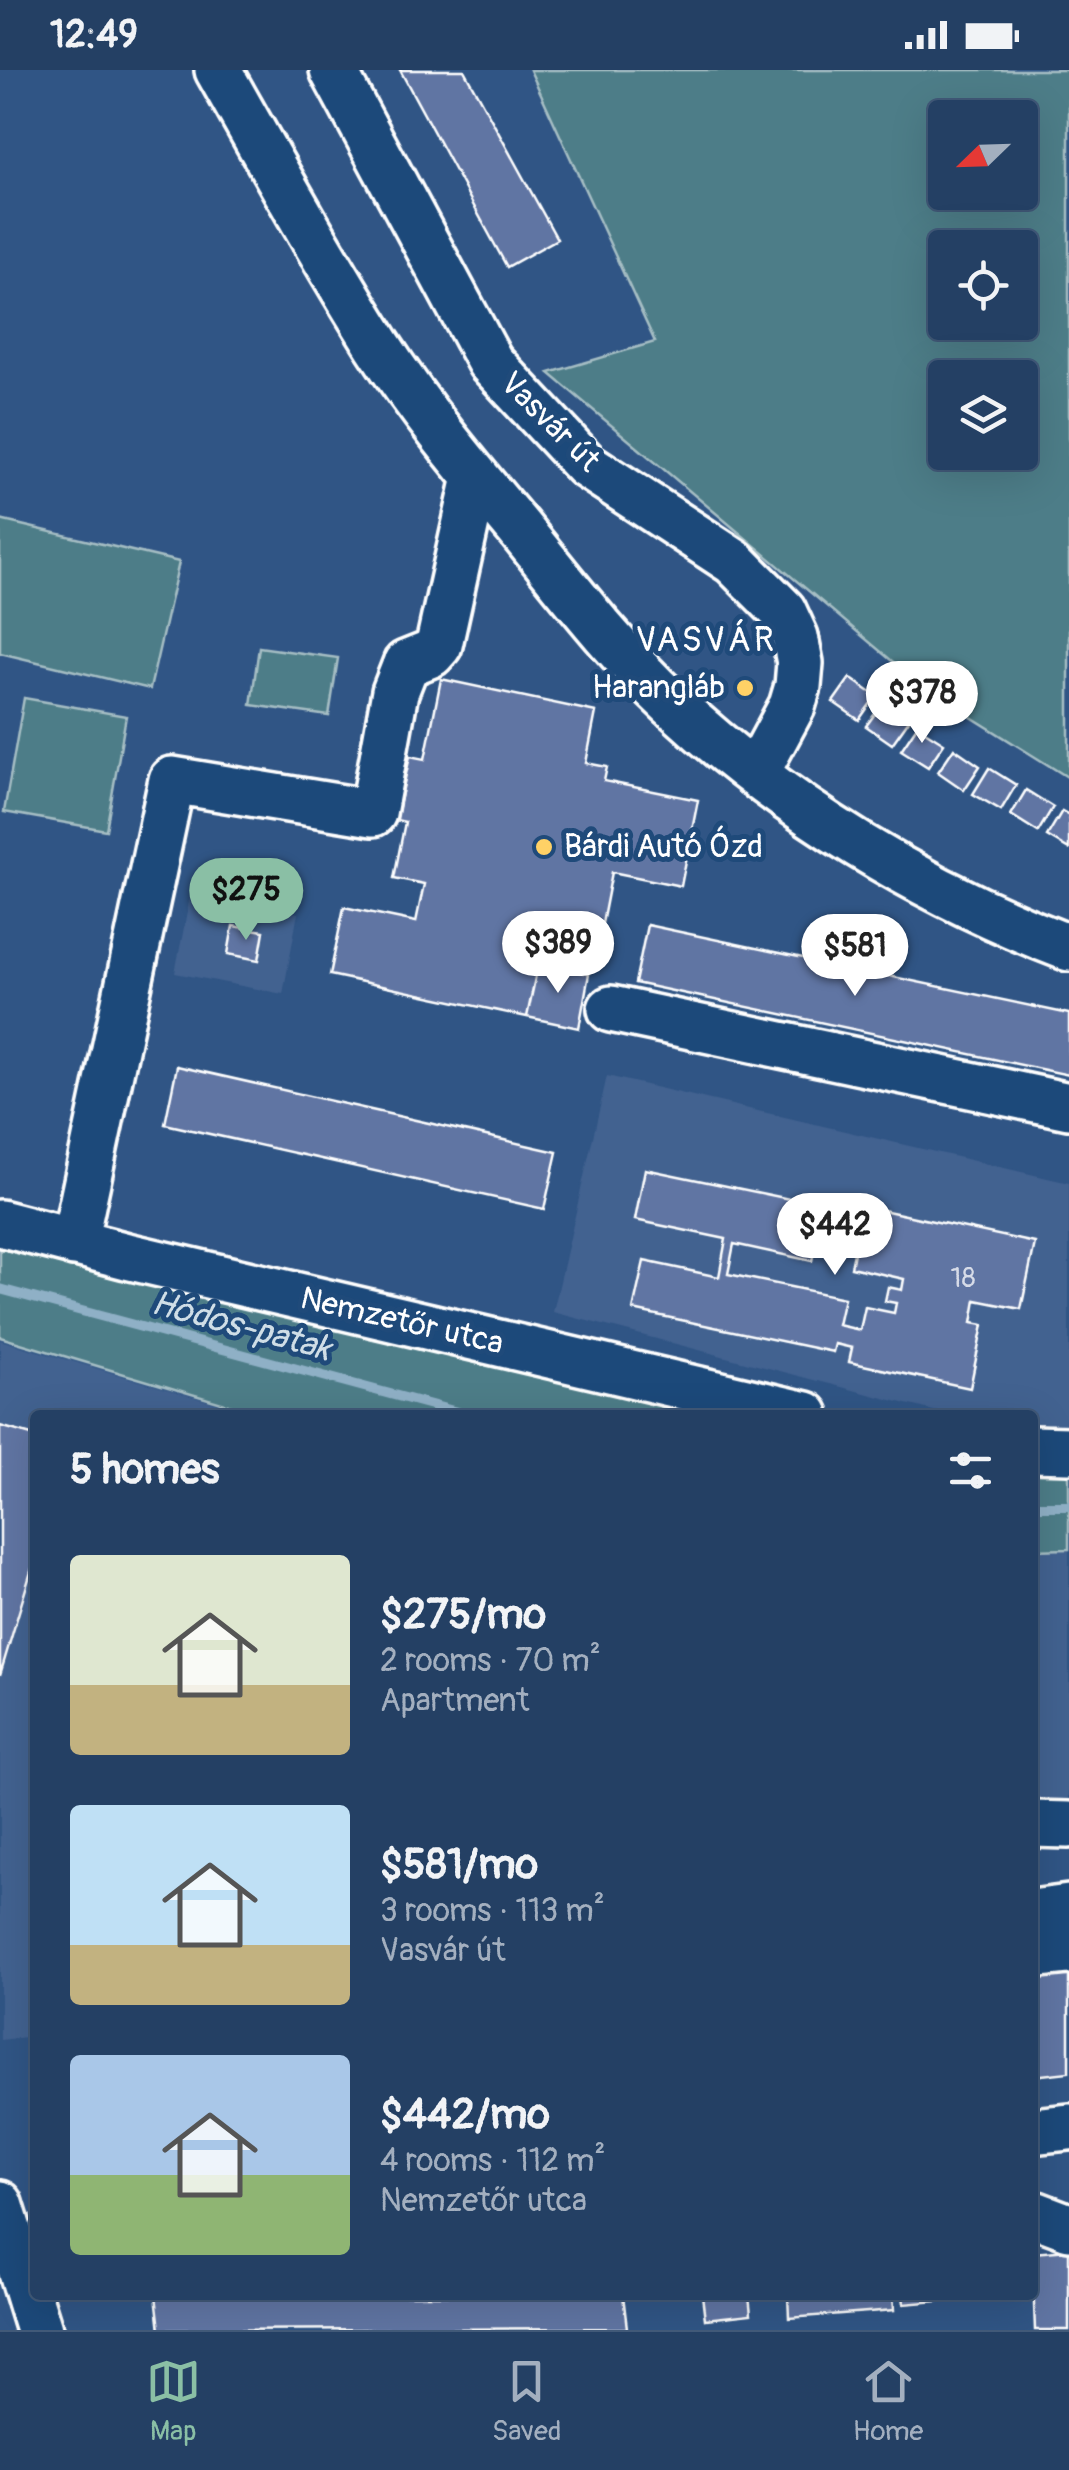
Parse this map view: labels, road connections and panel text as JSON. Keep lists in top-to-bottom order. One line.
{"streets":{"street":["Vasvár út","Nemzetőr utca"]},"districts":["VASVÁR"],"water":["Hódos-patak"],"places":["Harangláb","Bárdi Autó Ózd"],"house_numbers":["18"],"north":"bottom left","page":{"status":"12:49","price":["$378","$275","$389","$581","$442"],"heading":"5 homes","list":[{"name":"$275/mo","note":"2 rooms · 70 m² · Apartment"},{"name":"$581/mo","note":"3 rooms · 113 m² · Vasvár út"},{"name":"$442/mo","note":"4 rooms · 112 m² · Nemzetőr utca"}],"tabs":["Map","Saved","Home"]}}
